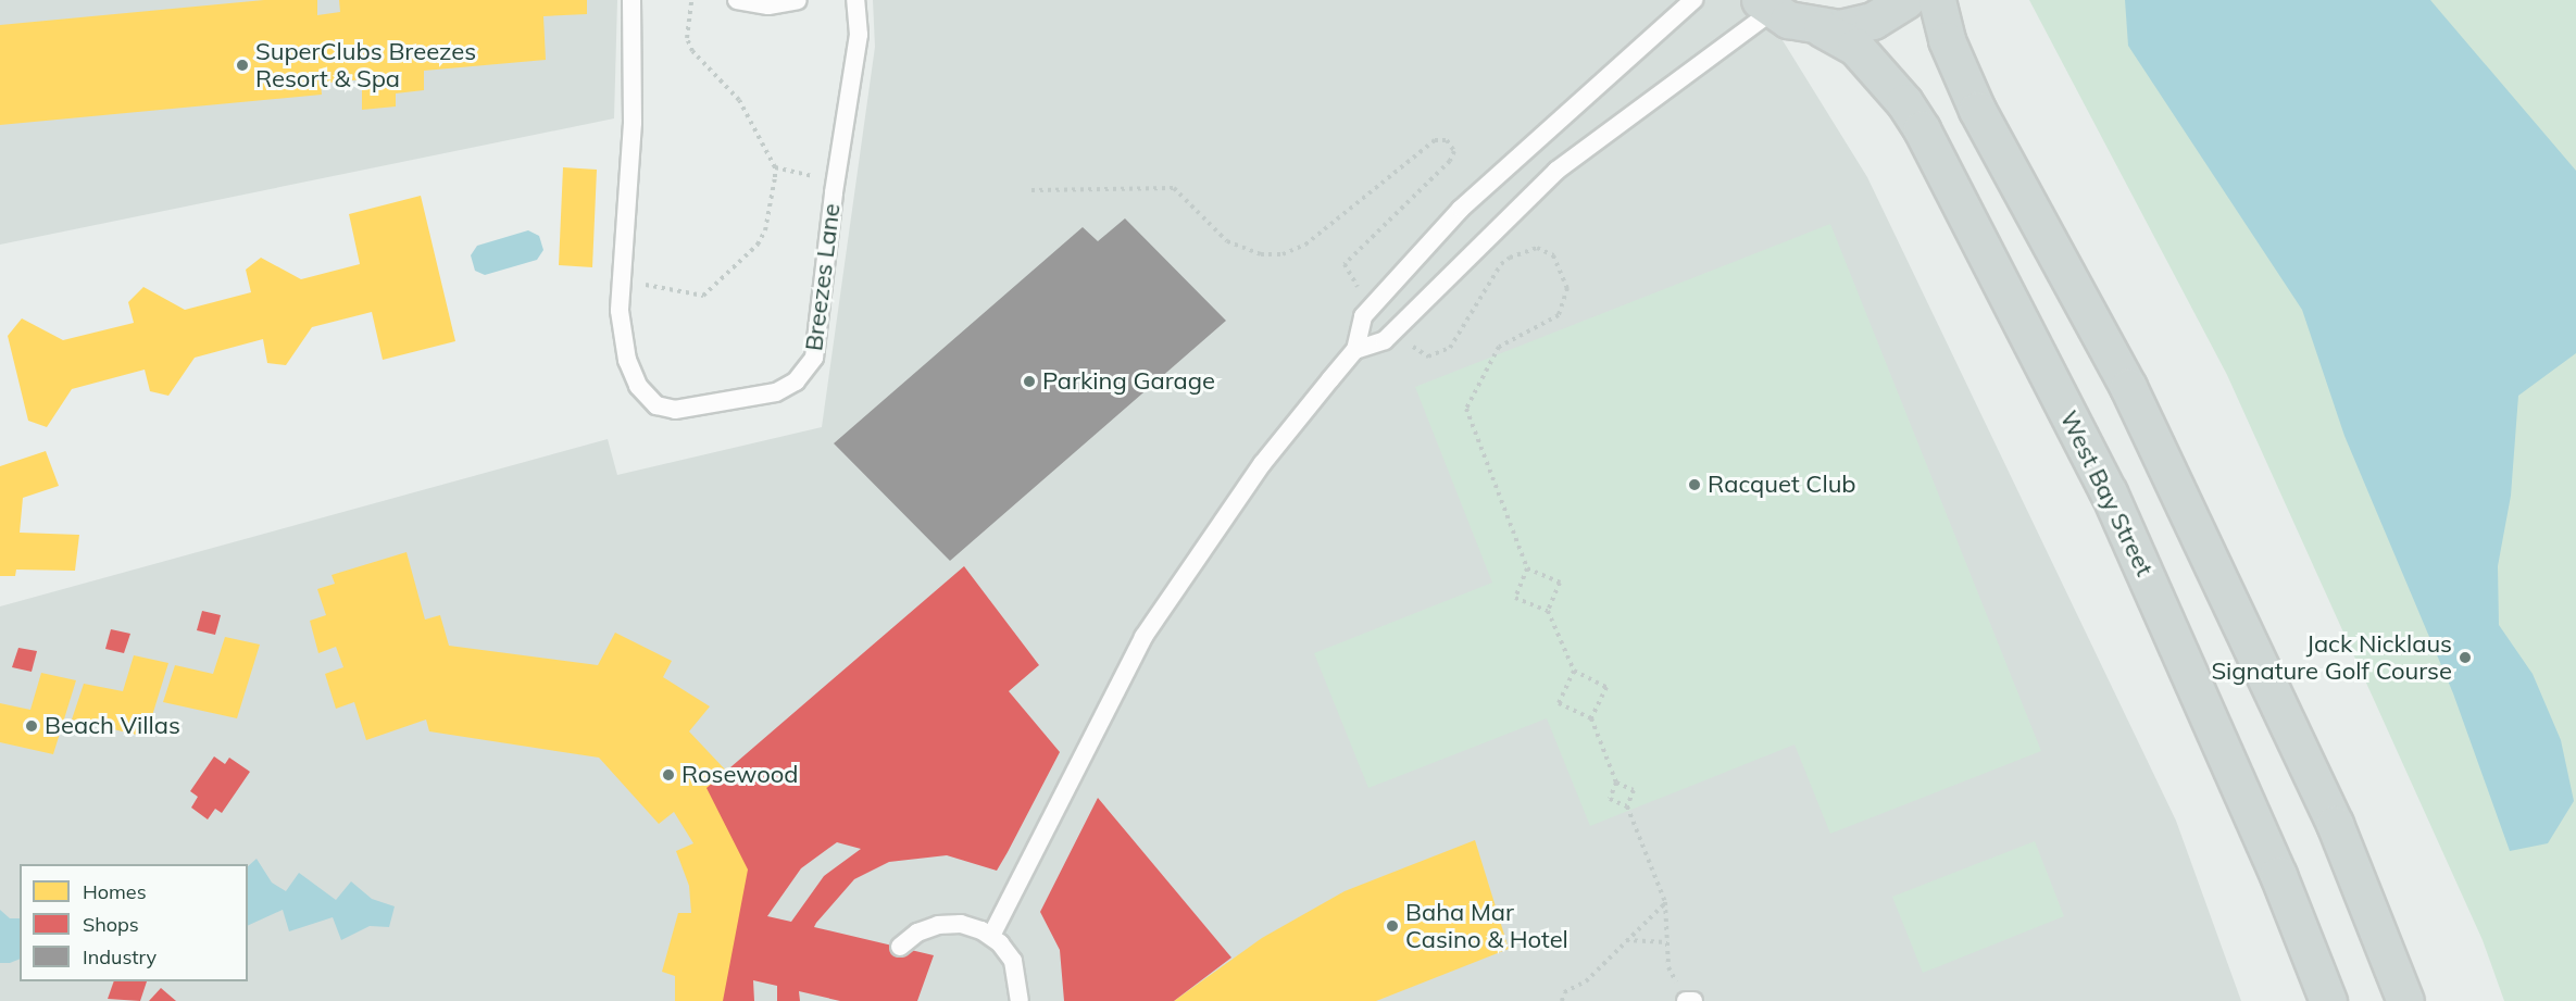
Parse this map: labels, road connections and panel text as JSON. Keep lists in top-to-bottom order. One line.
{"streets":{"main road":["West Bay Street"],"lane":["Breezes Lane"]},"places":["SuperClubs Breezes Resort & Spa","Parking Garage","Racquet Club","Jack Nicklaus Signature Golf Course","Beach Villas","Rosewood","Baha Mar Casino & Hotel"],"legend":["Homes","Shops","Industry"]}
